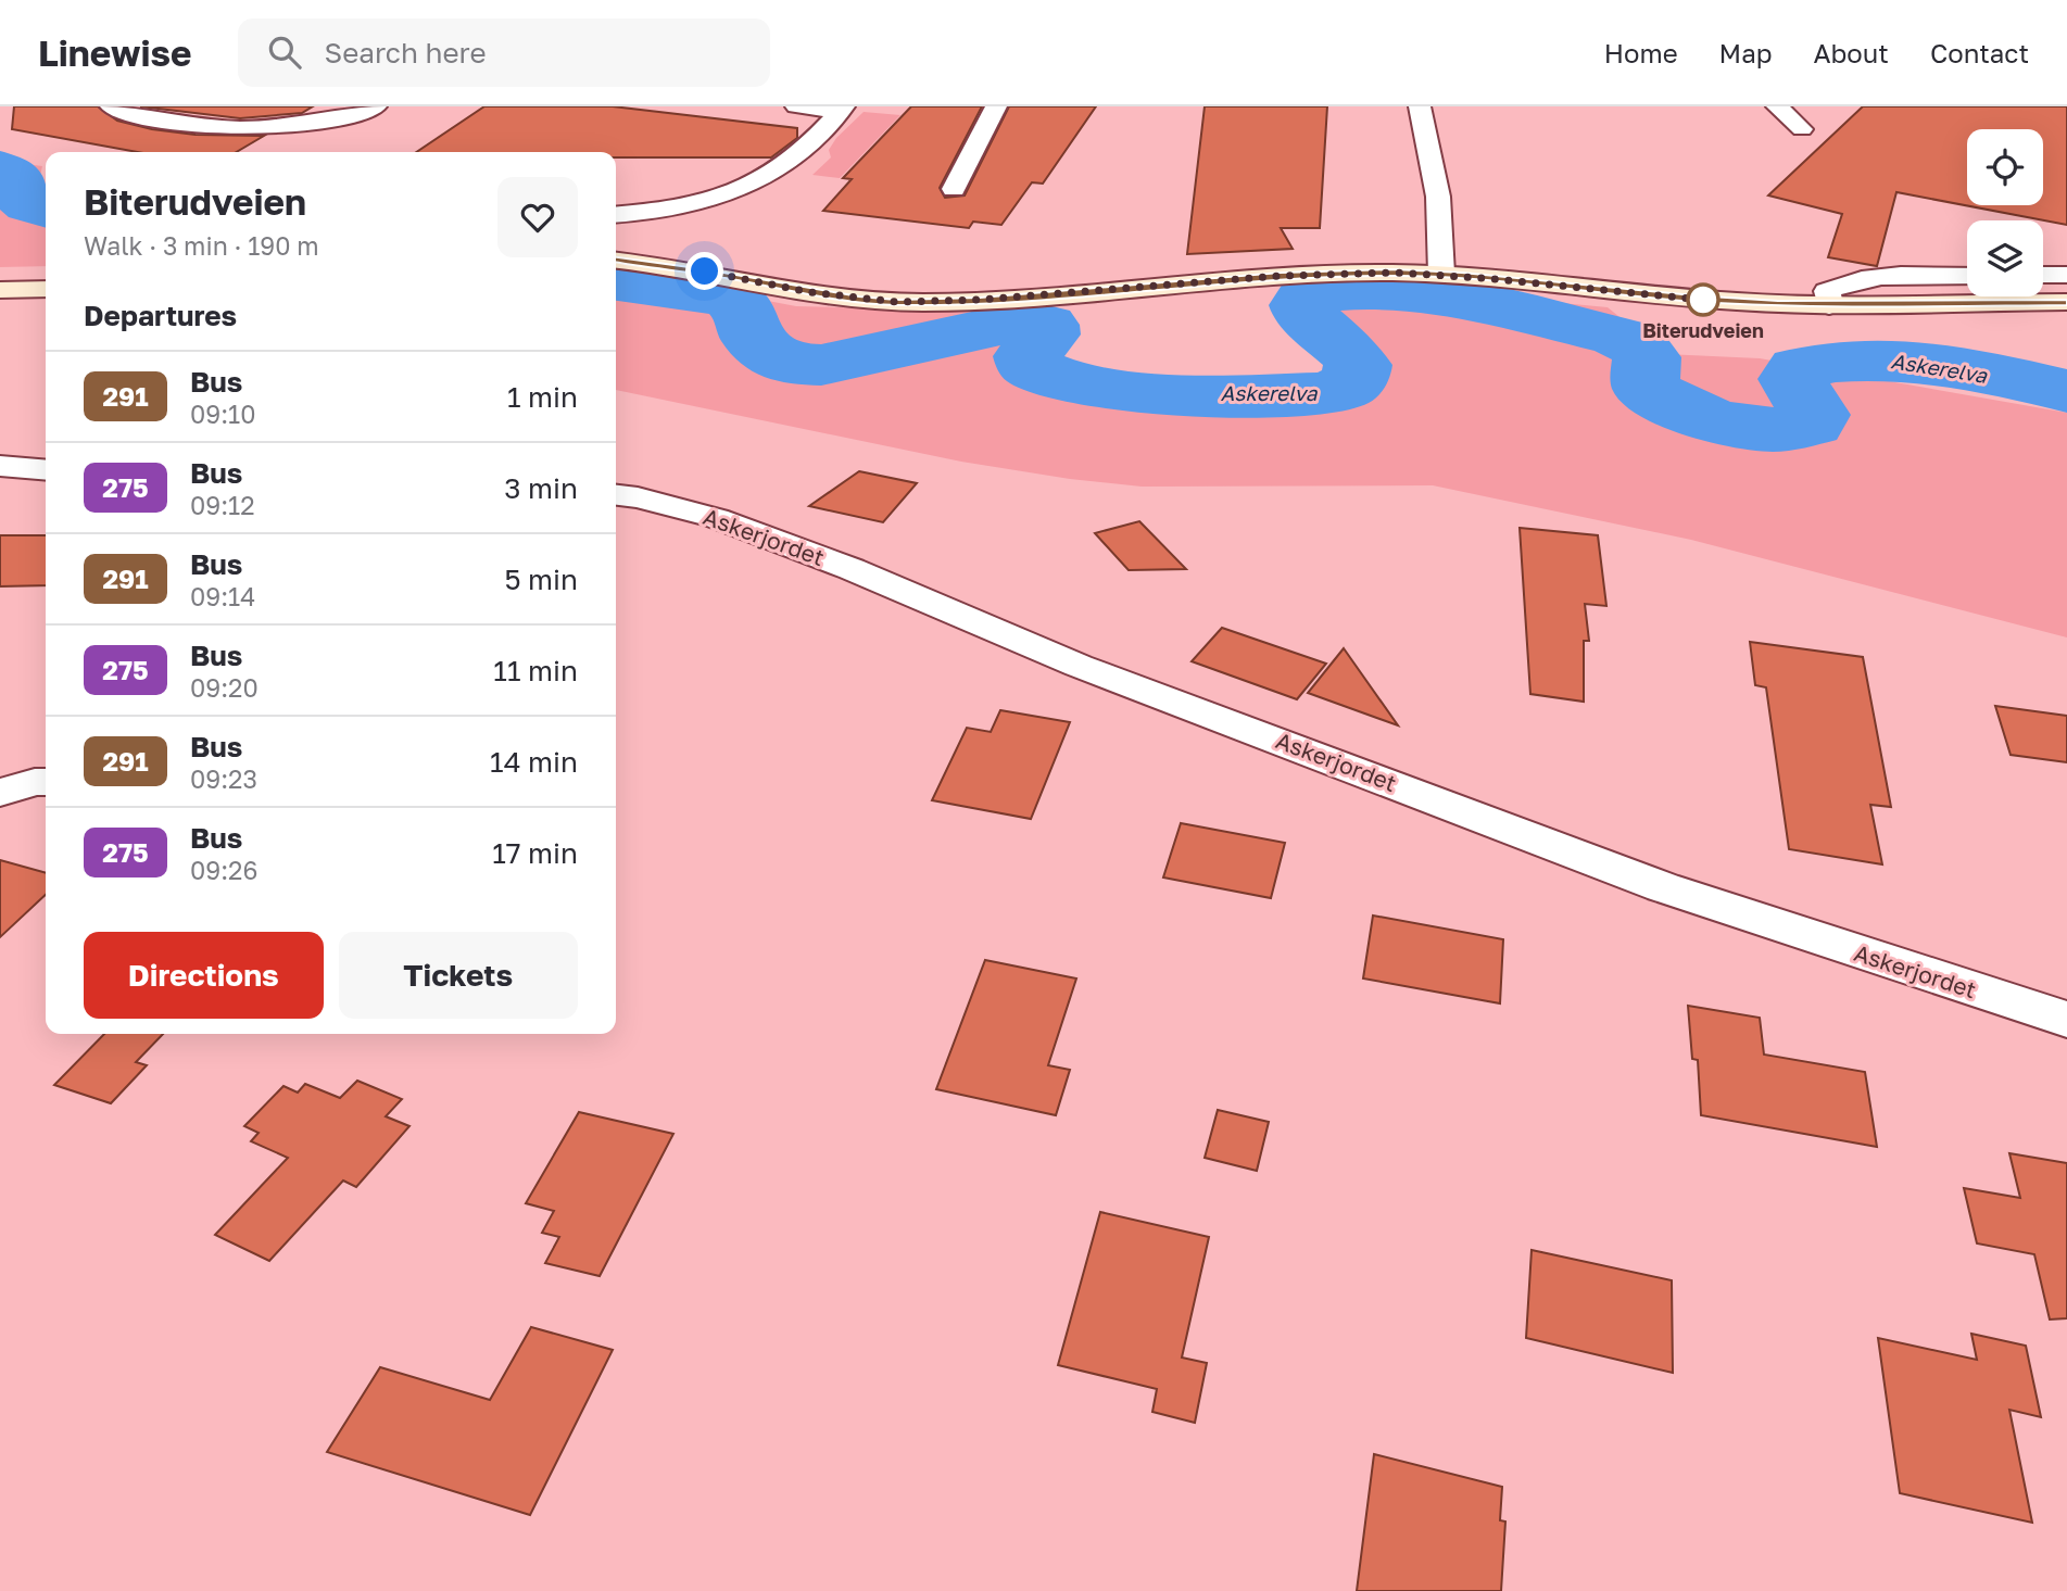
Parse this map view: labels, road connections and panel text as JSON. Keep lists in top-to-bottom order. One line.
{"streets":{"street":["Askerjordet"]},"water":["Askerelva"],"places":["Biterudveien"],"lines":["bus line 291"],"page":{"header":"Linewise","search":"Search here","nav":["Home","Map","About","Contact"],"heading":[["Biterudveien","Walk · 3 min · 190 m"],"Departures"],"list":[{"mark":"291","name":"Bus","note":"09:10","value":"1 min"},{"mark":"275","name":"Bus","note":"09:12","value":"3 min"},{"mark":"291","name":"Bus","note":"09:14","value":"5 min"},{"mark":"275","name":"Bus","note":"09:20","value":"11 min"},{"mark":"291","name":"Bus","note":"09:23","value":"14 min"},{"mark":"275","name":"Bus","note":"09:26","value":"17 min"}],"buttons":["Directions","Tickets"]}}
